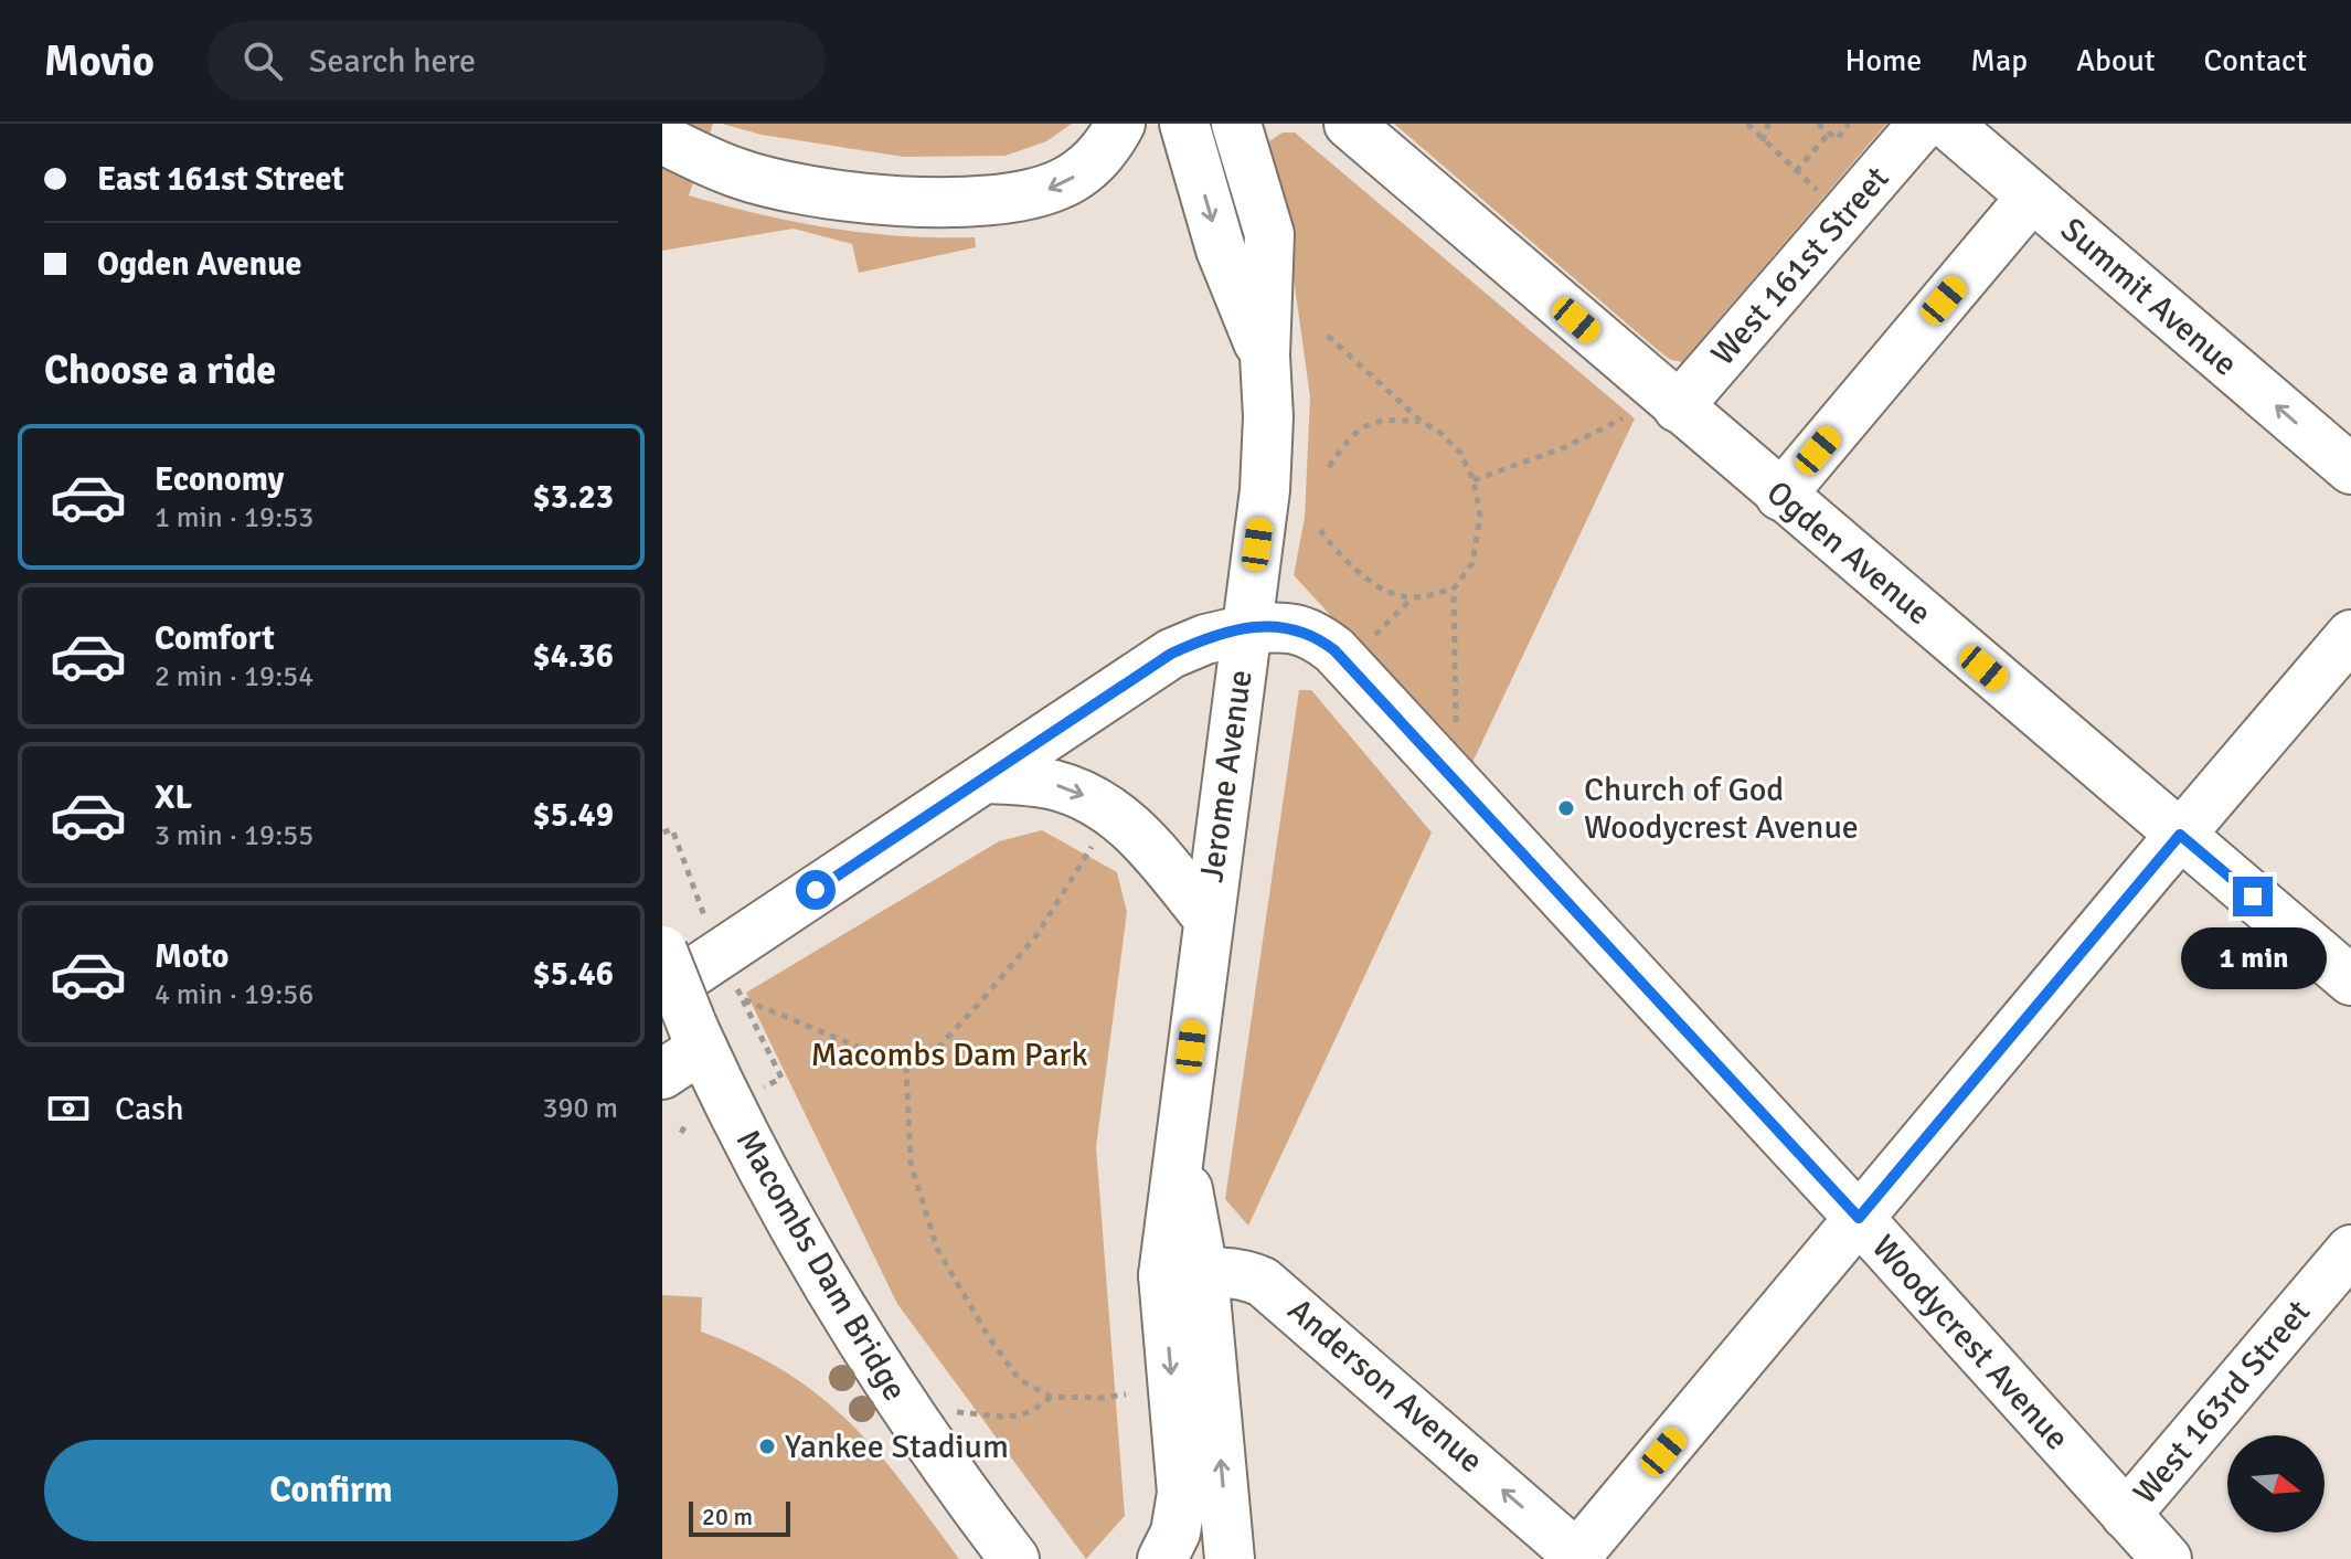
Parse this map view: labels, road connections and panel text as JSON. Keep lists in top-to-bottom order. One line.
{"streets":{"street":["West 161st Street","Summit Avenue","Ogden Avenue","Jerome Avenue","Macombs Dam Bridge","Woodycrest Avenue","Anderson Avenue","West 163rd Street"]},"crossings":[["West 161st Street","Ogden Avenue"],["Jerome Avenue","Woodycrest Avenue"],["Jerome Avenue","Anderson Avenue"],["Macombs Dam Bridge","Woodycrest Avenue"],["Woodycrest Avenue","West 163rd Street"]],"one_way":["Summit Avenue","Anderson Avenue"],"parks":["Macombs Dam Park"],"places":["Church of God Woodycrest Avenue","Yankee Stadium"],"scale_bar":"20 m","north":"right","page":{"header":"Movio","search":"Search here","nav":["Home","Map","About","Contact"],"banner":["East 161st Street","Ogden Avenue"],"heading":"Choose a ride","list":[{"name":"Economy","note":"1 min · 19:53","value":"$3.23"},{"name":"Comfort","note":"2 min · 19:54","value":"$4.36"},{"name":"XL","note":"3 min · 19:55","value":"$5.49"},{"name":"Moto","note":"4 min · 19:56","value":"$5.46"}],"bubble":"1 min","pay":["Cash","390 m"],"buttons":"Confirm","scale":"20 m"}}
